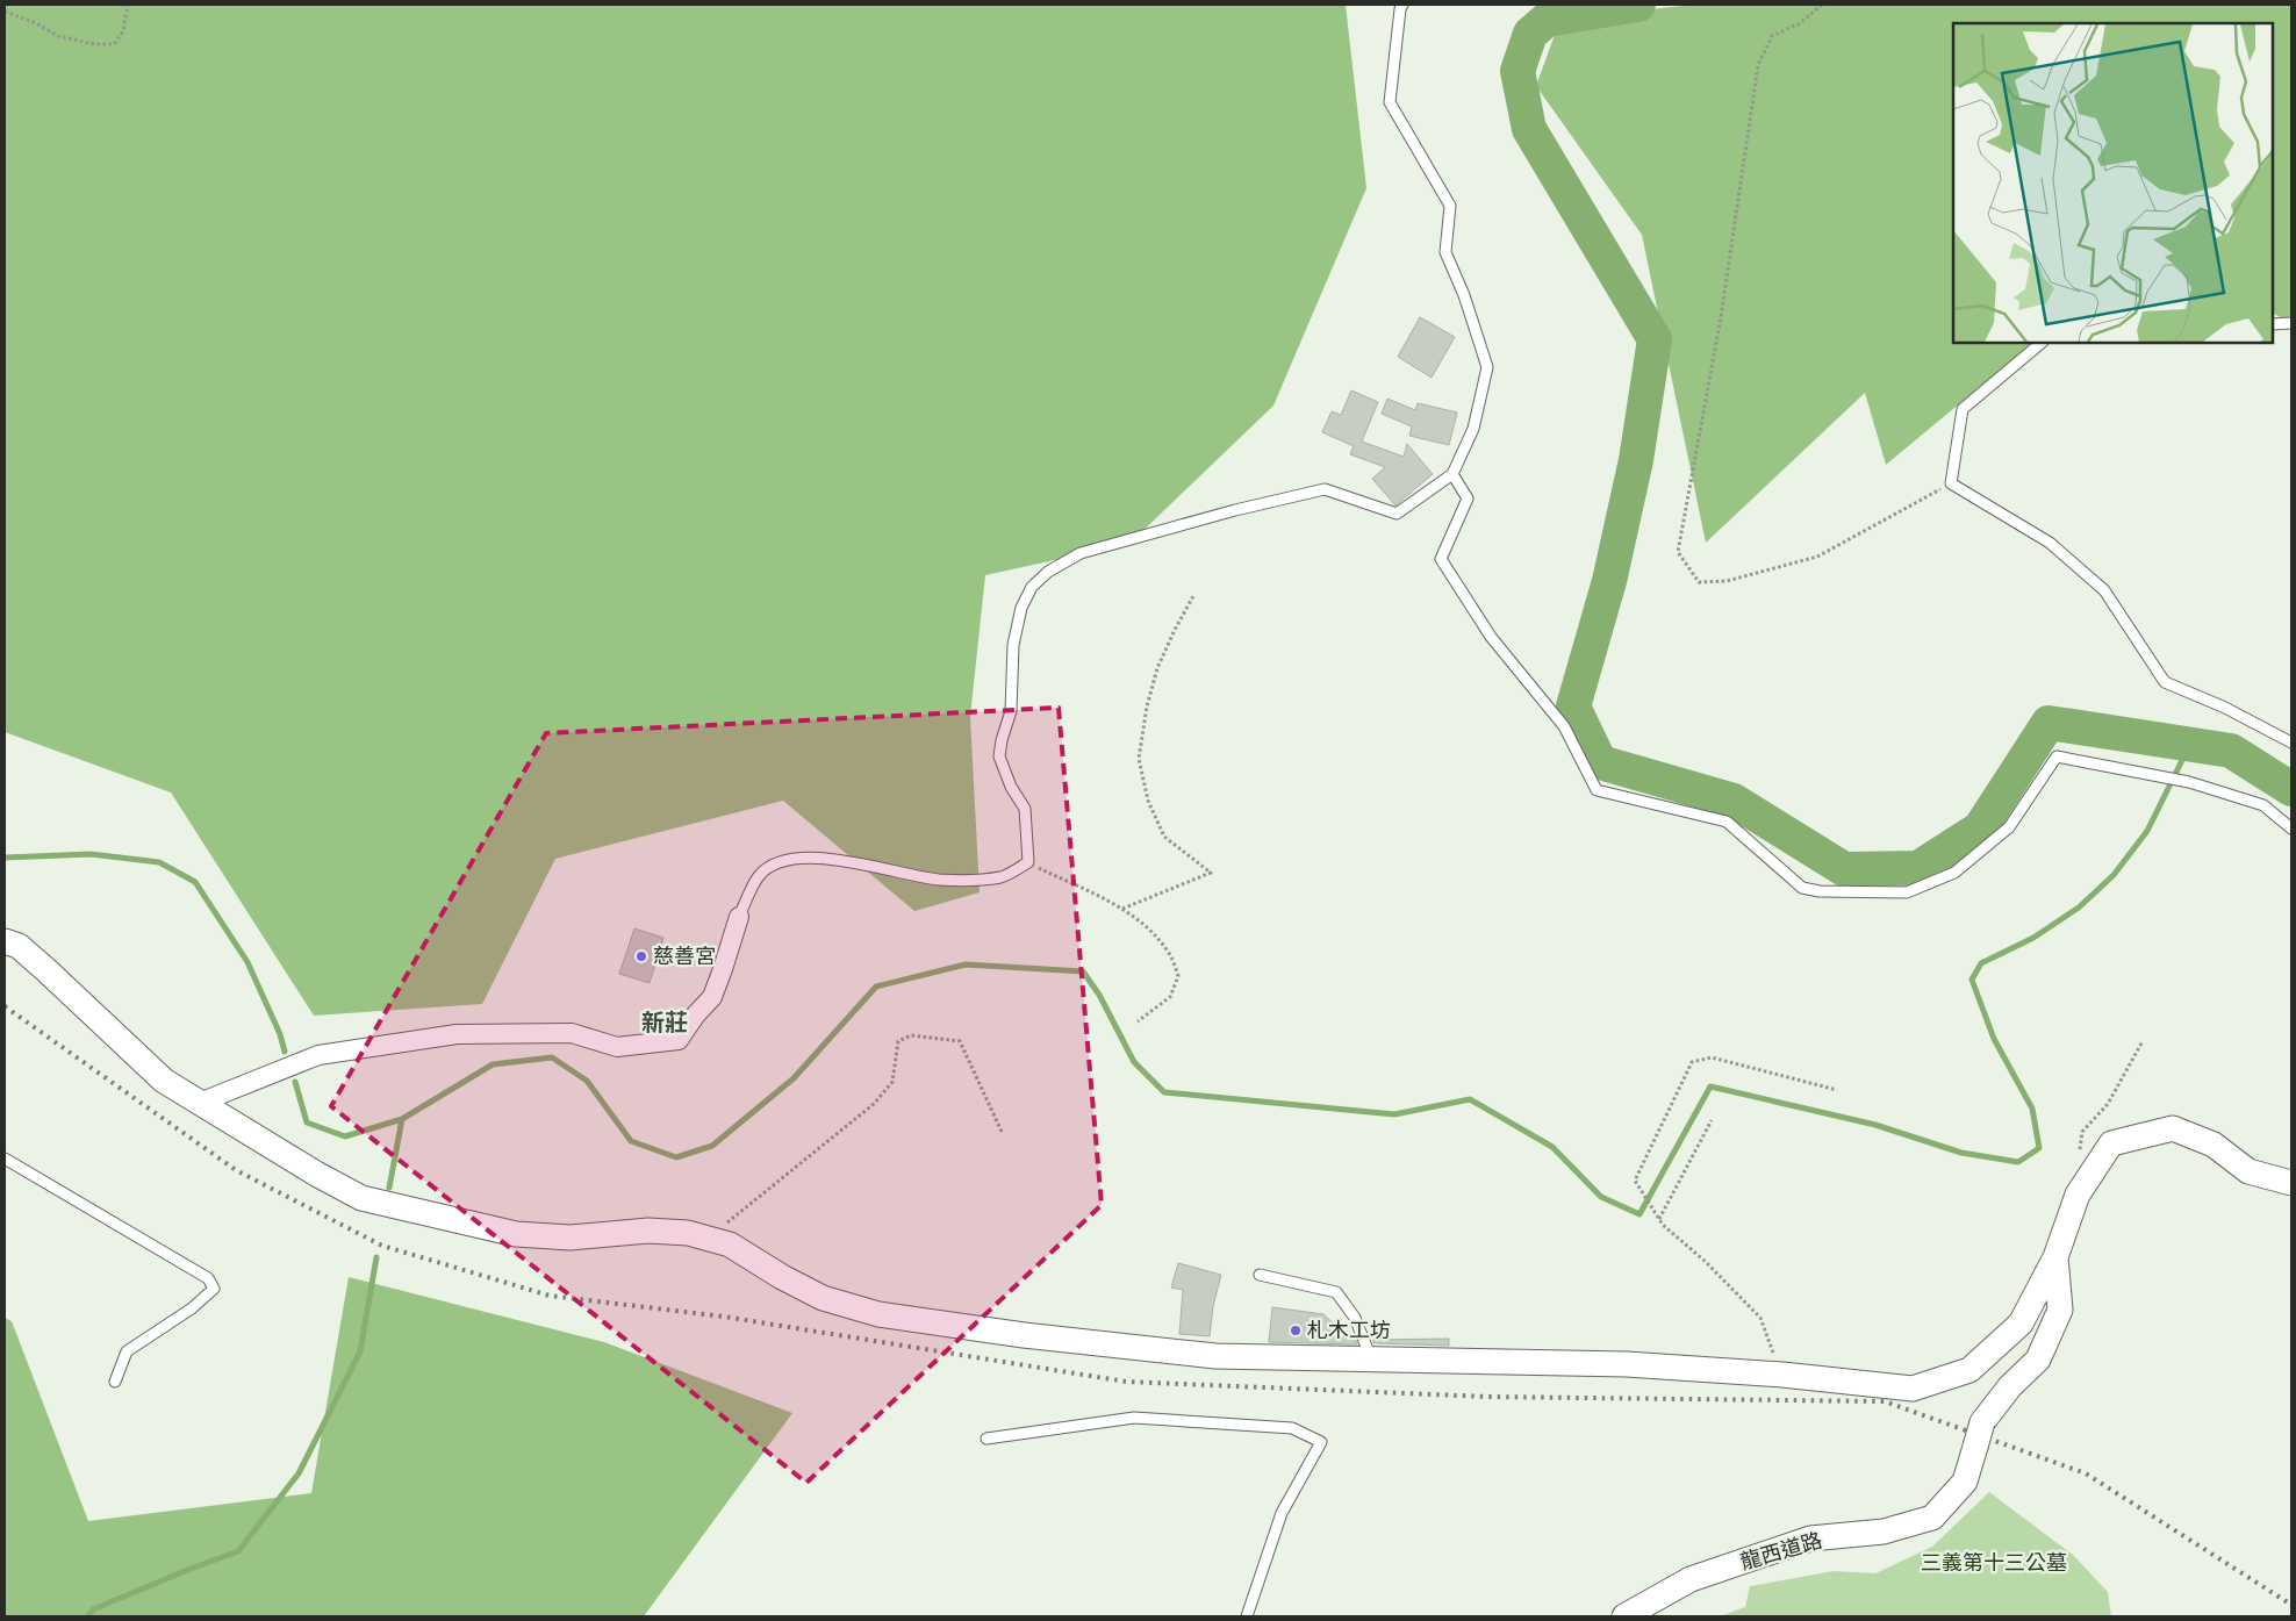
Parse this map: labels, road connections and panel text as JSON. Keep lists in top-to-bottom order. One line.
{"streets":{"street":["龍西道路"]},"districts":["新莊"],"parks":["三義第十三公墓"],"places":["慈善宮","札木工坊"]}
